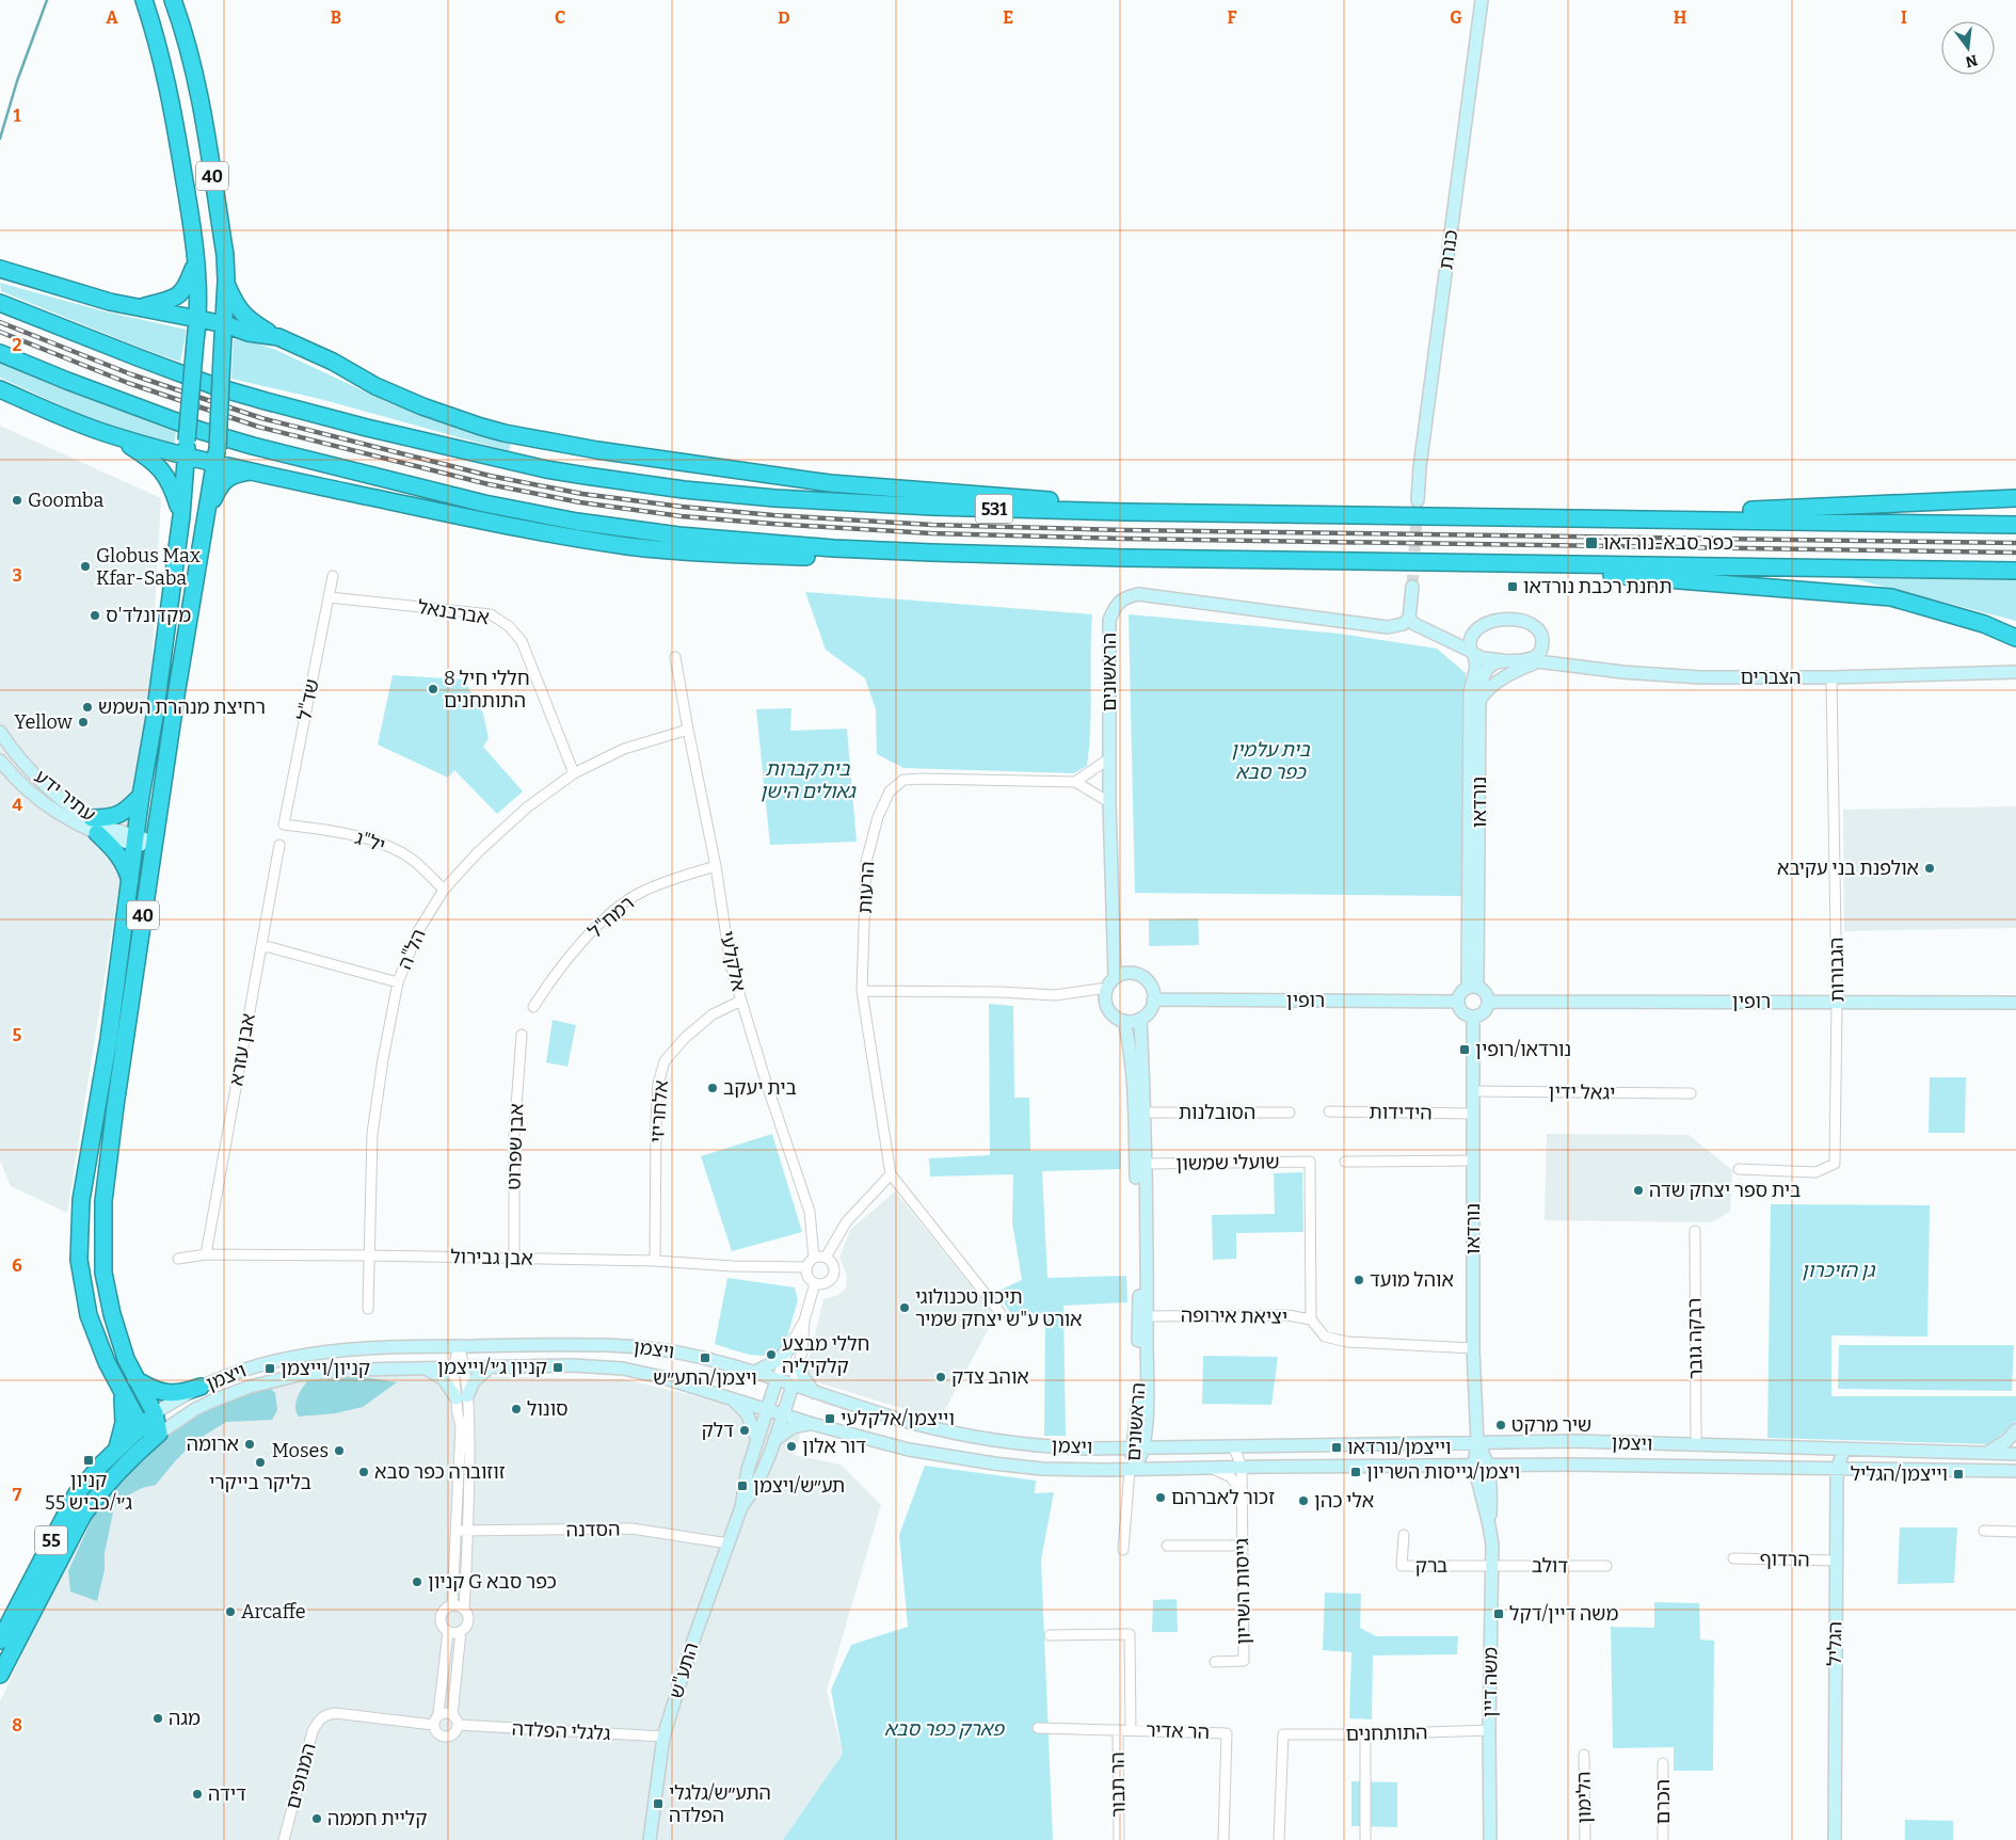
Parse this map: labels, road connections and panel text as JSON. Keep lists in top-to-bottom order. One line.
{"streets":{"highway":["40","531","55"],"street":["כנרת","אברבנאל","הראשונים","הצברים","שד\"ל","עתיר ידע","נורדאו","יל\"ג","הרעות","רמח\"ל","הל\"ה","אלקלעי","הגבורות","רופין","אבן עזרא","יגאל ידין","אלחריזי","הסובלנות","הידידות","אבן שפרוט","שועלי שמשון","אבן גבירול","יציאת אירופה","רבקה גובר","ויצמן","הסדנה","הרדוף","ברק","דולב","גייסות השריון","הגליל","התע\"ש","משה דיין","גלגלי הפלדה","הר אדיר","התותחנים","המנופים","הר תבור","הלימון","הכרם"]},"crossings":[["40","עתיר ידע"],["40","ויצמן"],["40","55"],["אברבנאל","שד\"ל"],["אברבנאל","הל\"ה"],["הראשונים","הרעות"],["הראשונים","רופין"],["הראשונים","הסובלנות"],["הראשונים","שועלי שמשון"],["הראשונים","יציאת אירופה"],["הראשונים","ויצמן"],["הצברים","נורדאו"],["הצברים","הגבורות"],["שד\"ל","יל\"ג"],["נורדאו","רופין"],["נורדאו","יגאל ידין"],["נורדאו","הידידות"],["נורדאו","יציאת אירופה"],["נורדאו","ויצמן"],["נורדאו","משה דיין"],["יל\"ג","הל\"ה"],["רמח\"ל","אלקלעי"],["הל\"ה","אלקלעי"],["הל\"ה","אבן גבירול"],["אלקלעי","אלחריזי"],["אלקלעי","אבן גבירול"],["הגבורות","רופין"],["אבן עזרא","אבן גבירול"],["אלחריזי","אבן גבירול"],["אבן שפרוט","אבן גבירול"],["שועלי שמשון","יציאת אירופה"],["רבקה גובר","ויצמן"],["ויצמן","55"],["ויצמן","גייסות השריון"],["ויצמן","הגליל"],["ויצמן","התע\"ש"],["ויצמן","משה דיין"],["הסדנה","התע\"ש"],["הרדוף","הגליל"],["ברק","דולב"],["ברק","משה דיין"],["דולב","משה דיין"],["התע\"ש","גלגלי הפלדה"],["משה דיין","התותחנים"],["גלגלי הפלדה","המנופים"],["הר אדיר","הר תבור"]],"parks":["בית עלמין כפר סבא","בית קברות גאולים הישן","גן הזיכרון","פארק כפר סבא"],"places":{"other":["Goomba","Globus Max Kfar-Saba","מקדונלד'ס","8 חללי חיל התותחנים","רחיצת מנהרת השמש","Yellow","אולפנת בני עקיבא","בית יעקב","בית ספר יצחק שדה","אוהל מועד","תיכון טכנולוגי אורט ע\"ש יצחק שמיר","חללי מבצע קלקיליה","אוהב צדק","סונול","שיר מרקט","דלק","ארומה","דור אלון","Moses","בליקר בייקרי","זוזוברה כפר סבא","זכור לאברהם","אלי כהן","קניון G כפר סבא","Arcaffe","מגה","דידה","קליית חממה"],"transit":["כפר סבא-נורדאו","תחנת רכבת נורדאו","נורדאו/רופין","ויצמן/התע״ש","קניון ג׳י/וייצמן","קניון/וייצמן","וייצמן/אלקלעי","וייצמן/נורדאו","קניון ג׳י/כביש 55","ויצמן/גייסות השריון","וייצמן/הגליל","תע״ש/ויצמן","משה דיין/דקל","התע״ש/גלגלי הפלדה"]},"north":"bottom","grid":{"columns":["A","B","C","D","E","F","G","H","I"],"rows":["1","2","3","4","5","6","7","8"]}}
